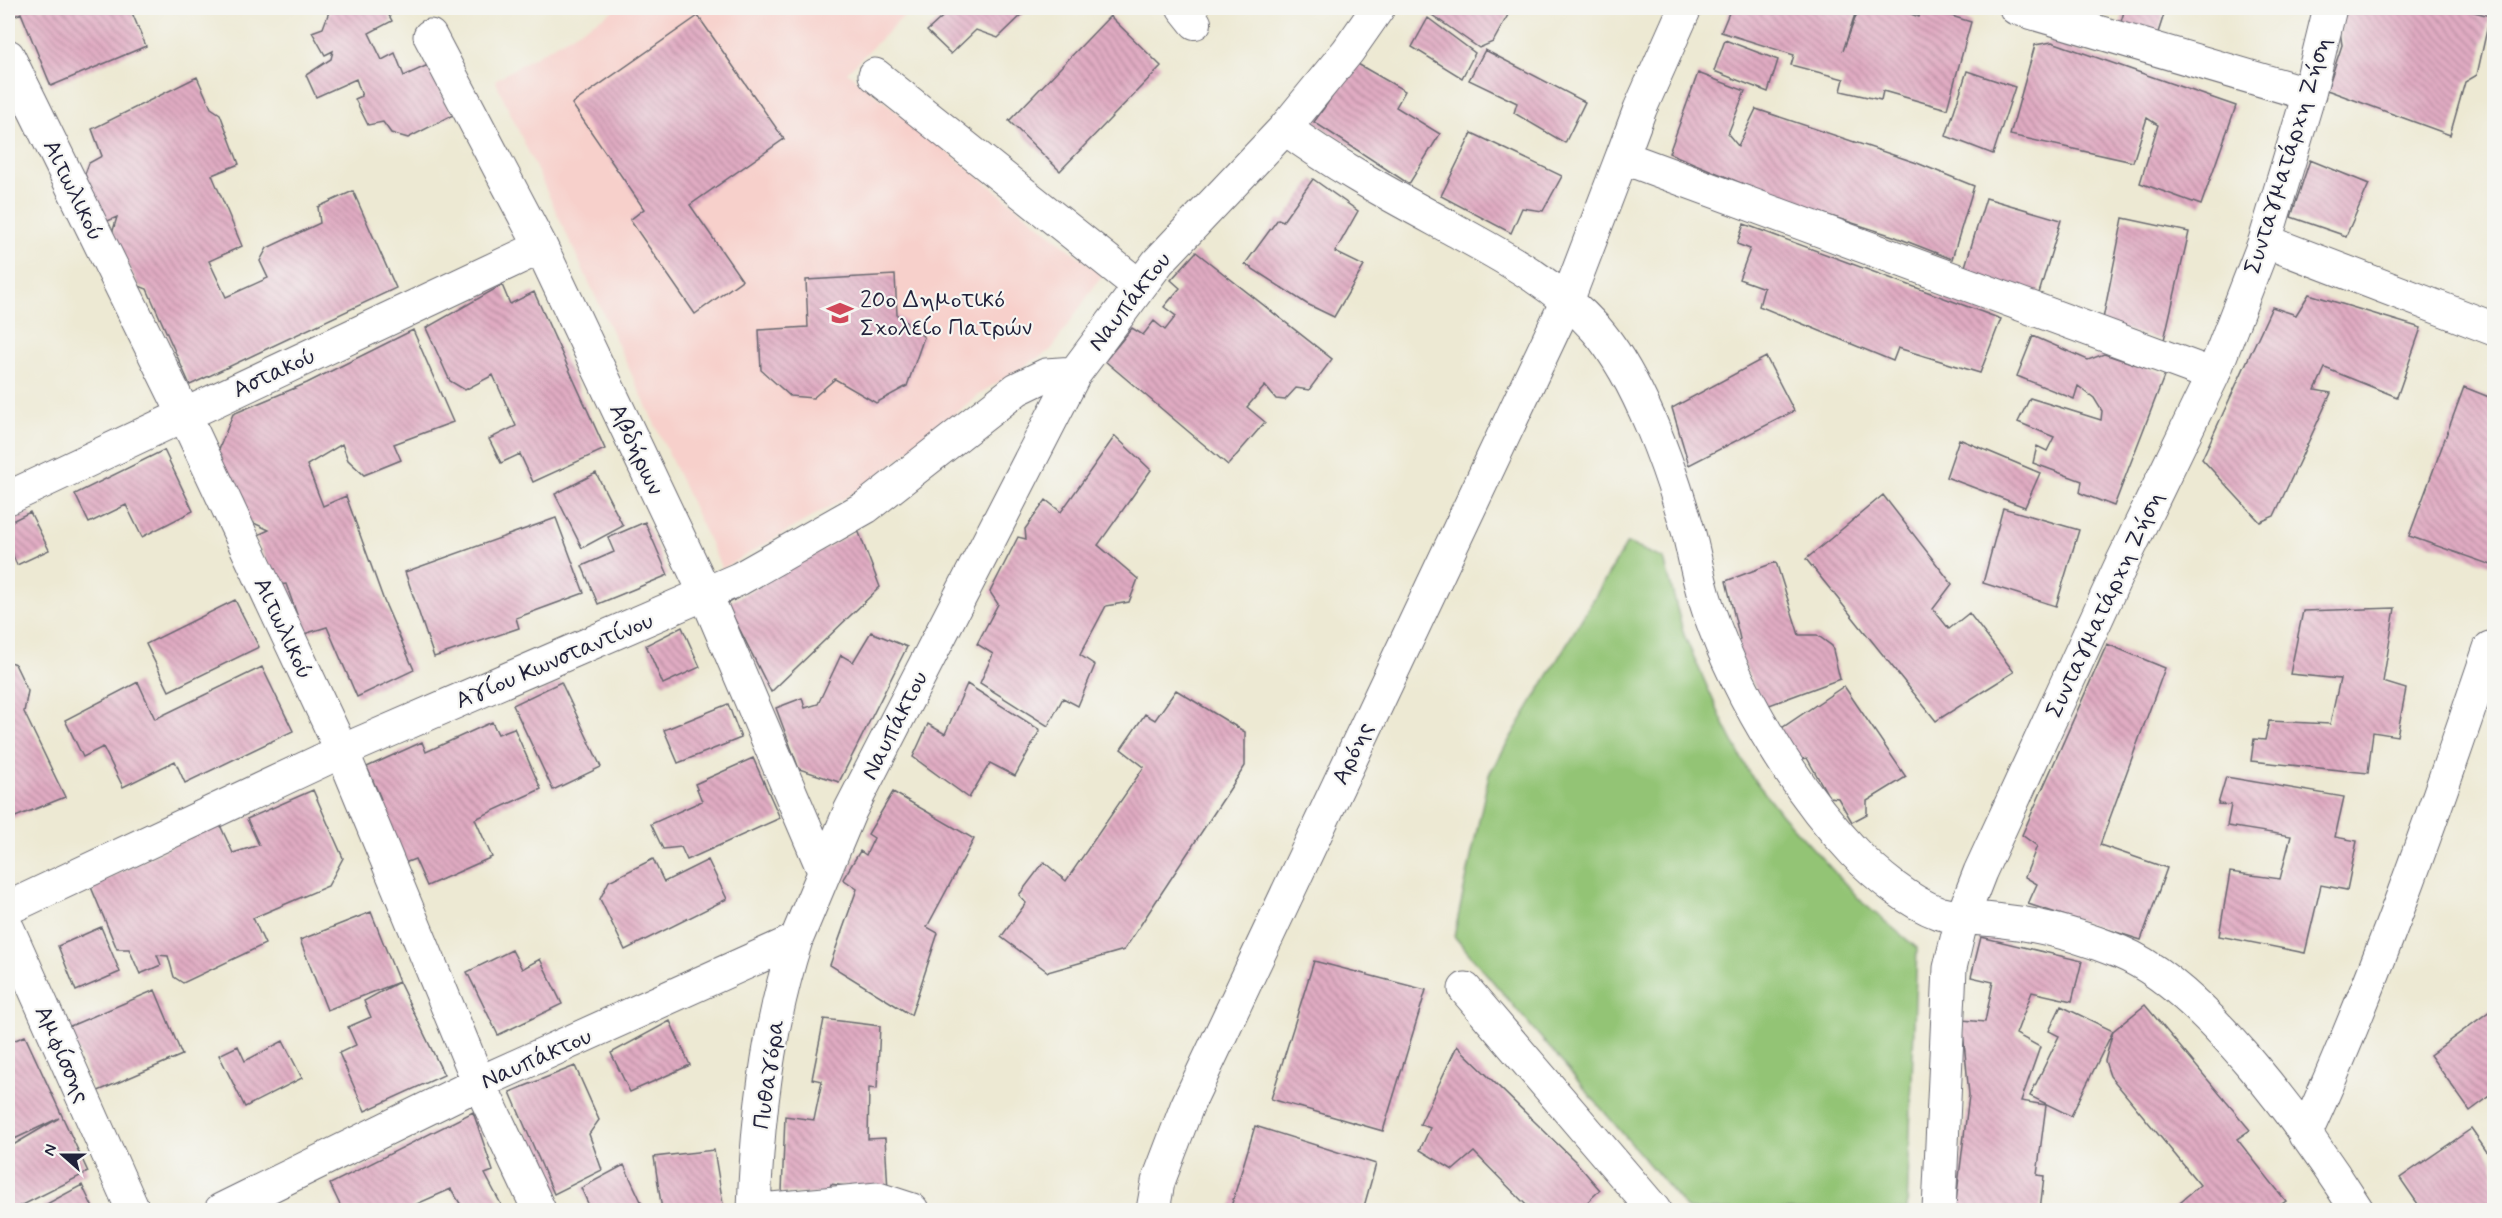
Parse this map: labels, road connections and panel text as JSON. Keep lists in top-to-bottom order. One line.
{"streets":{"street":["Συνταγματάρχη Ζήση","Αιτωλικού","Ναυπάκτου","Αστακού","Αβδήρων","Αγίου Κωνσταντίνου","Αρόης","Αμφίσσης","Πυθαγόρα"]},"crossings":[["Αιτωλικού","Ναυπάκτου"],["Αιτωλικού","Αστακού"],["Αιτωλικού","Αγίου Κωνσταντίνου"],["Ναυπάκτου","Αβδήρων"],["Ναυπάκτου","Αγίου Κωνσταντίνου"],["Ναυπάκτου","Πυθαγόρα"],["Αστακού","Αβδήρων"],["Αβδήρων","Αγίου Κωνσταντίνου"]],"places":{"school or university":["20ο Δημοτικό Σχολείο Πατρών"]},"north":"left"}
